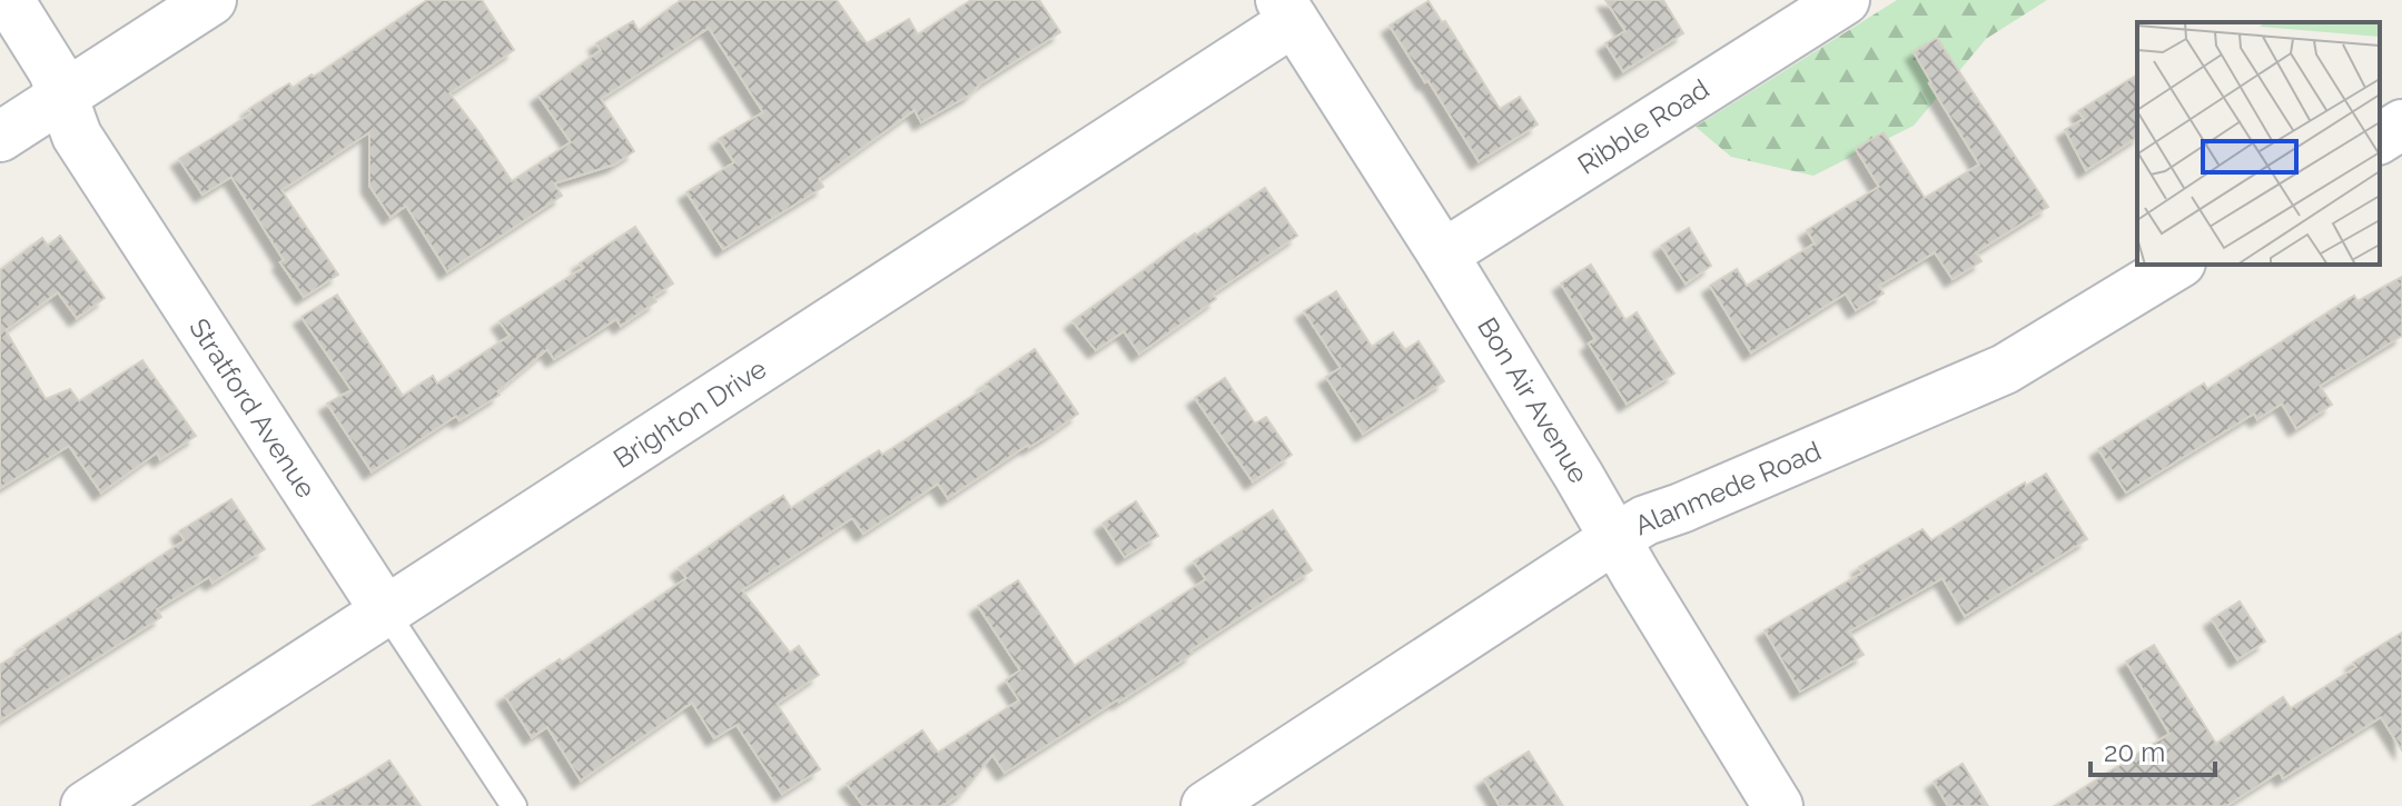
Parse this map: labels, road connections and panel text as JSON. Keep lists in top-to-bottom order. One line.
{"streets":{"street":["Ribble Road","Bon Air Avenue","Stratford Avenue","Brighton Drive","Alanmede Road"]},"crossings":[["Ribble Road","Bon Air Avenue"],["Bon Air Avenue","Brighton Drive"],["Bon Air Avenue","Alanmede Road"],["Stratford Avenue","Brighton Drive"]],"scale_bar":"20 m"}
